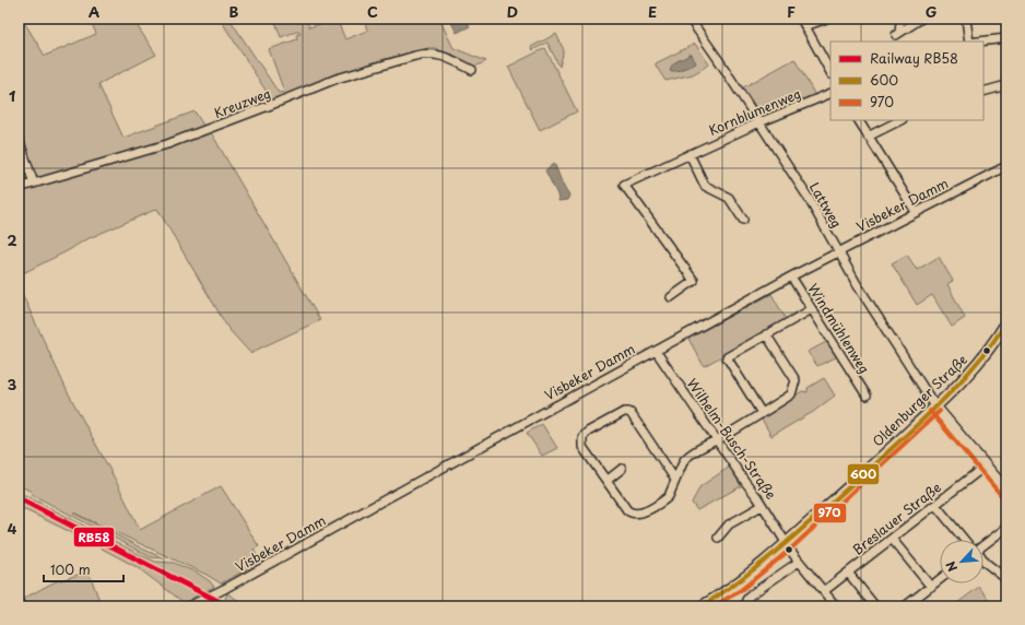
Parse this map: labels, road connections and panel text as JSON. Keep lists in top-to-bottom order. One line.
{"streets":{"main road":["Oldenburger Straße"],"street":["Kreuzweg","Kornblumenweg","Lattweg","Visbeker Damm","Windmühlenweg","Wilhelm-Busch-Straße","Breslauer Straße"]},"crossings":[["Kornblumenweg","Lattweg"],["Lattweg","Visbeker Damm"],["Lattweg","Oldenburger Straße"],["Visbeker Damm","Windmühlenweg"],["Visbeker Damm","Wilhelm-Busch-Straße"],["Oldenburger Straße","Wilhelm-Busch-Straße"],["Wilhelm-Busch-Straße","Breslauer Straße"]],"lines":["transit line 600","transit line 970","rail line RB58"],"legend":["Railway RB58","600","970"],"scale_bar":"100 m","north":"bottom left","grid":{"columns":["A","B","C","D","E","F","G"],"rows":["1","2","3","4"]}}
